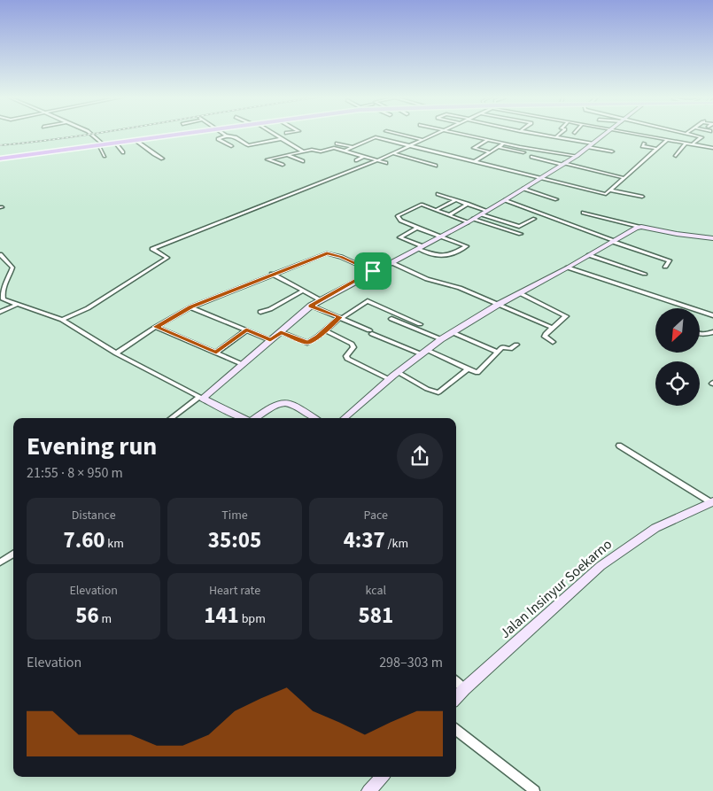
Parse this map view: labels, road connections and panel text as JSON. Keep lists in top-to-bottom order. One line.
{"streets":{"street":["Jalan Insinyur Soekarno"]},"north":"bottom left","page":{"heading":["Evening run","21:55 · 8 × 950 m"],"stats":[["Distance","7.60 km"],["Time","35:05"],["Pace","4:37 /km"],["Elevation","56 m"],["Heart rate","141 bpm"],["kcal","581"]],"chart":["Elevation","298–303 m"]}}
